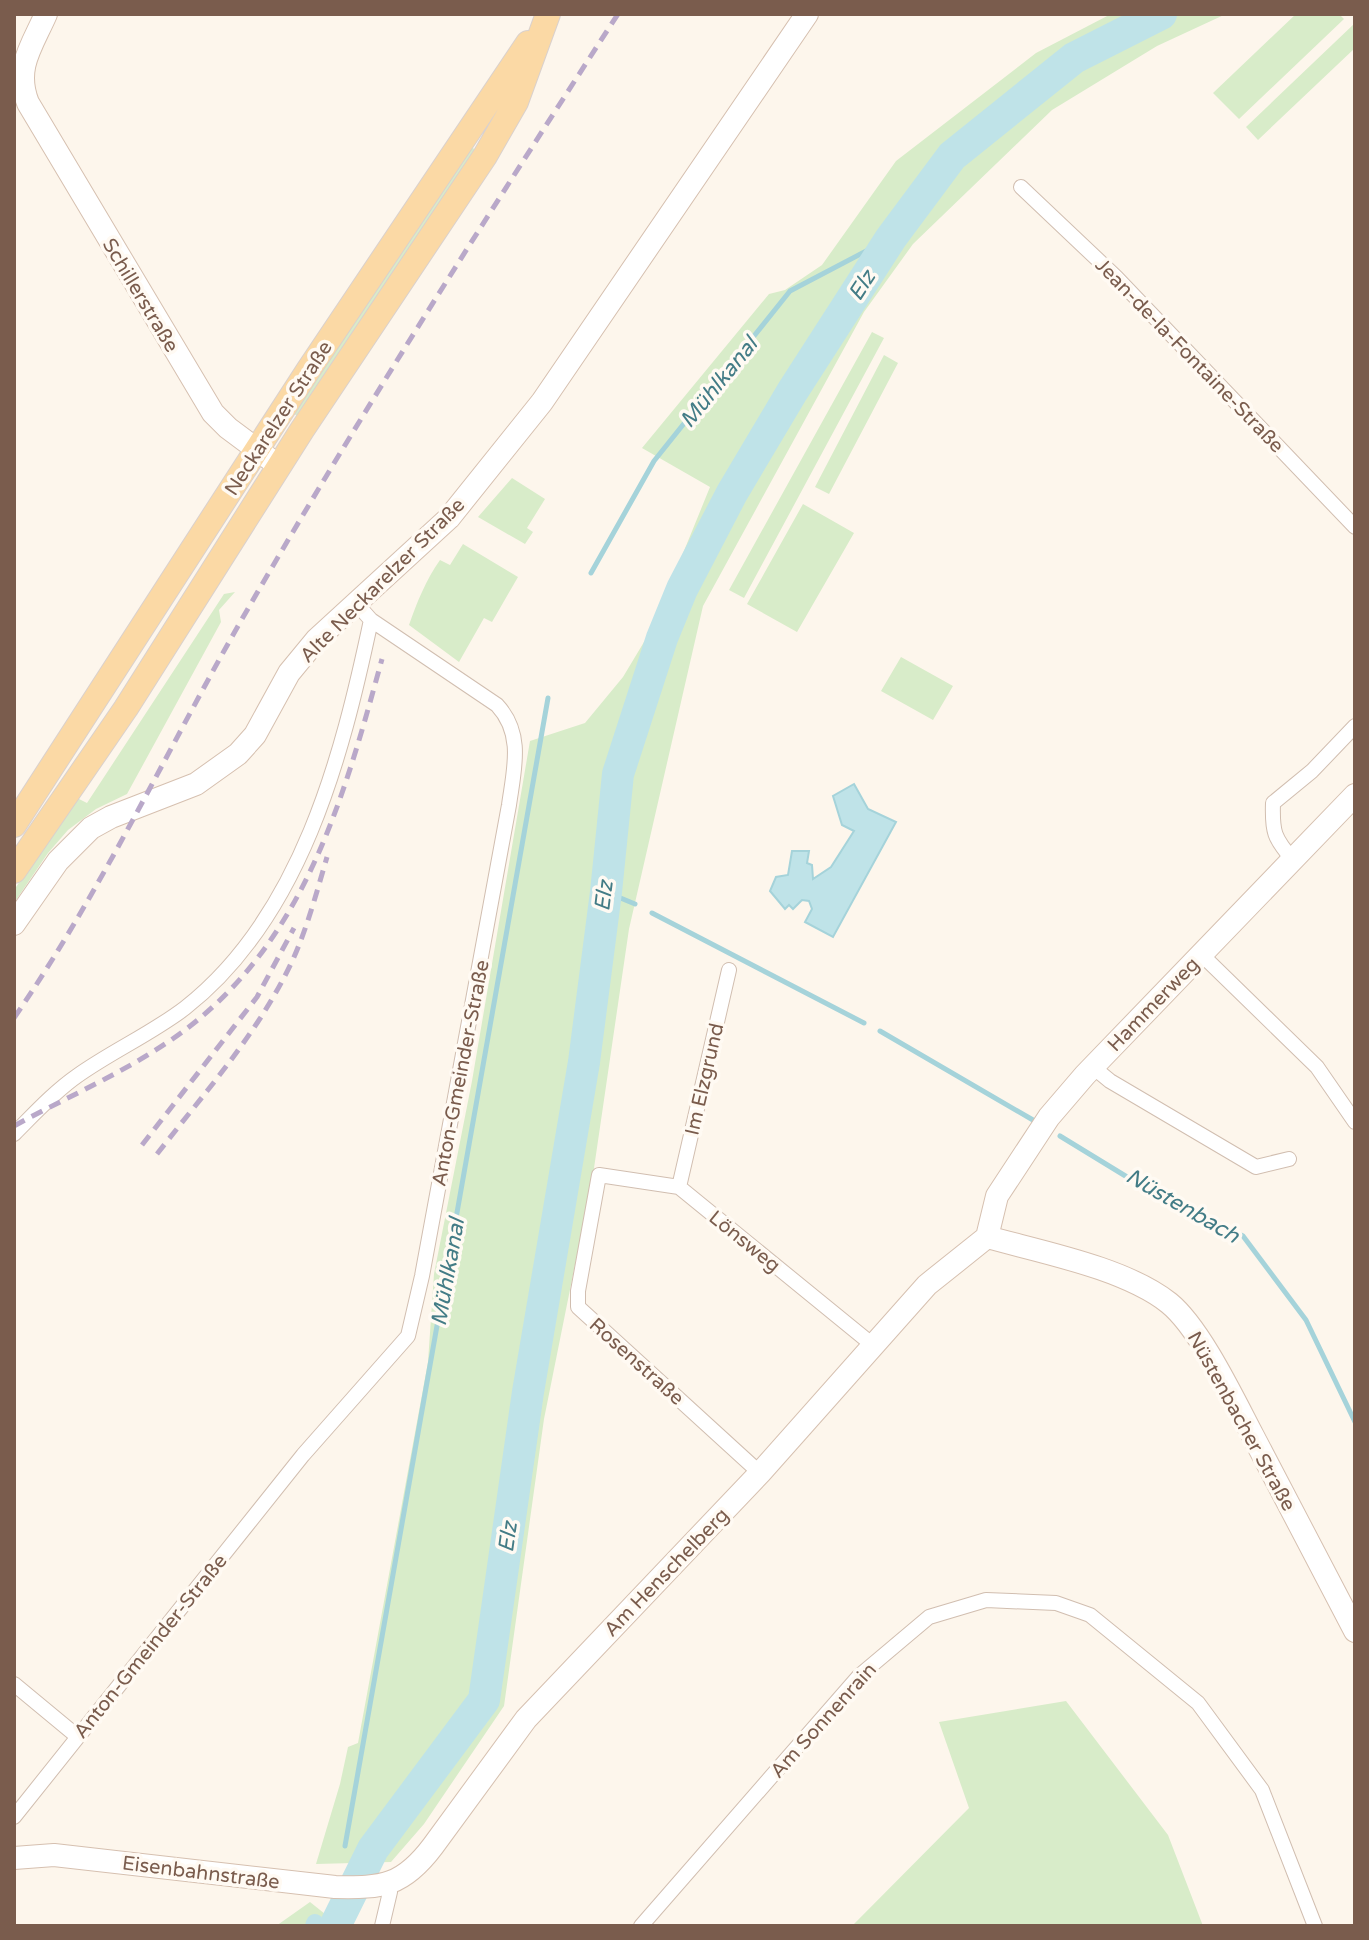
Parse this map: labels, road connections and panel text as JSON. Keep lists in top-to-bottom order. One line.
{"streets":{"main road":["Neckarelzer Straße"],"street":["Schillerstraße","Jean-de-la-Fontaine-Straße","Alte Neckarelzer Straße","Hammerweg","Anton-Gmeinder-Straße","Im Elzgrund","Lönsweg","Rosenstraße","Nüstenbacher Straße","Am Henschelberg","Am Sonnenrain","Eisenbahnstraße"]},"crossings":[["Schillerstraße","Neckarelzer Straße"],["Alte Neckarelzer Straße","Anton-Gmeinder-Straße"],["Hammerweg","Nüstenbacher Straße"],["Hammerweg","Am Henschelberg"],["Im Elzgrund","Lönsweg"],["Im Elzgrund","Rosenstraße"],["Lönsweg","Rosenstraße"],["Lönsweg","Am Henschelberg"],["Rosenstraße","Am Henschelberg"],["Nüstenbacher Straße","Am Henschelberg"],["Am Henschelberg","Eisenbahnstraße"]],"water":["Elz","Mühlkanal","Nüstenbach"]}
